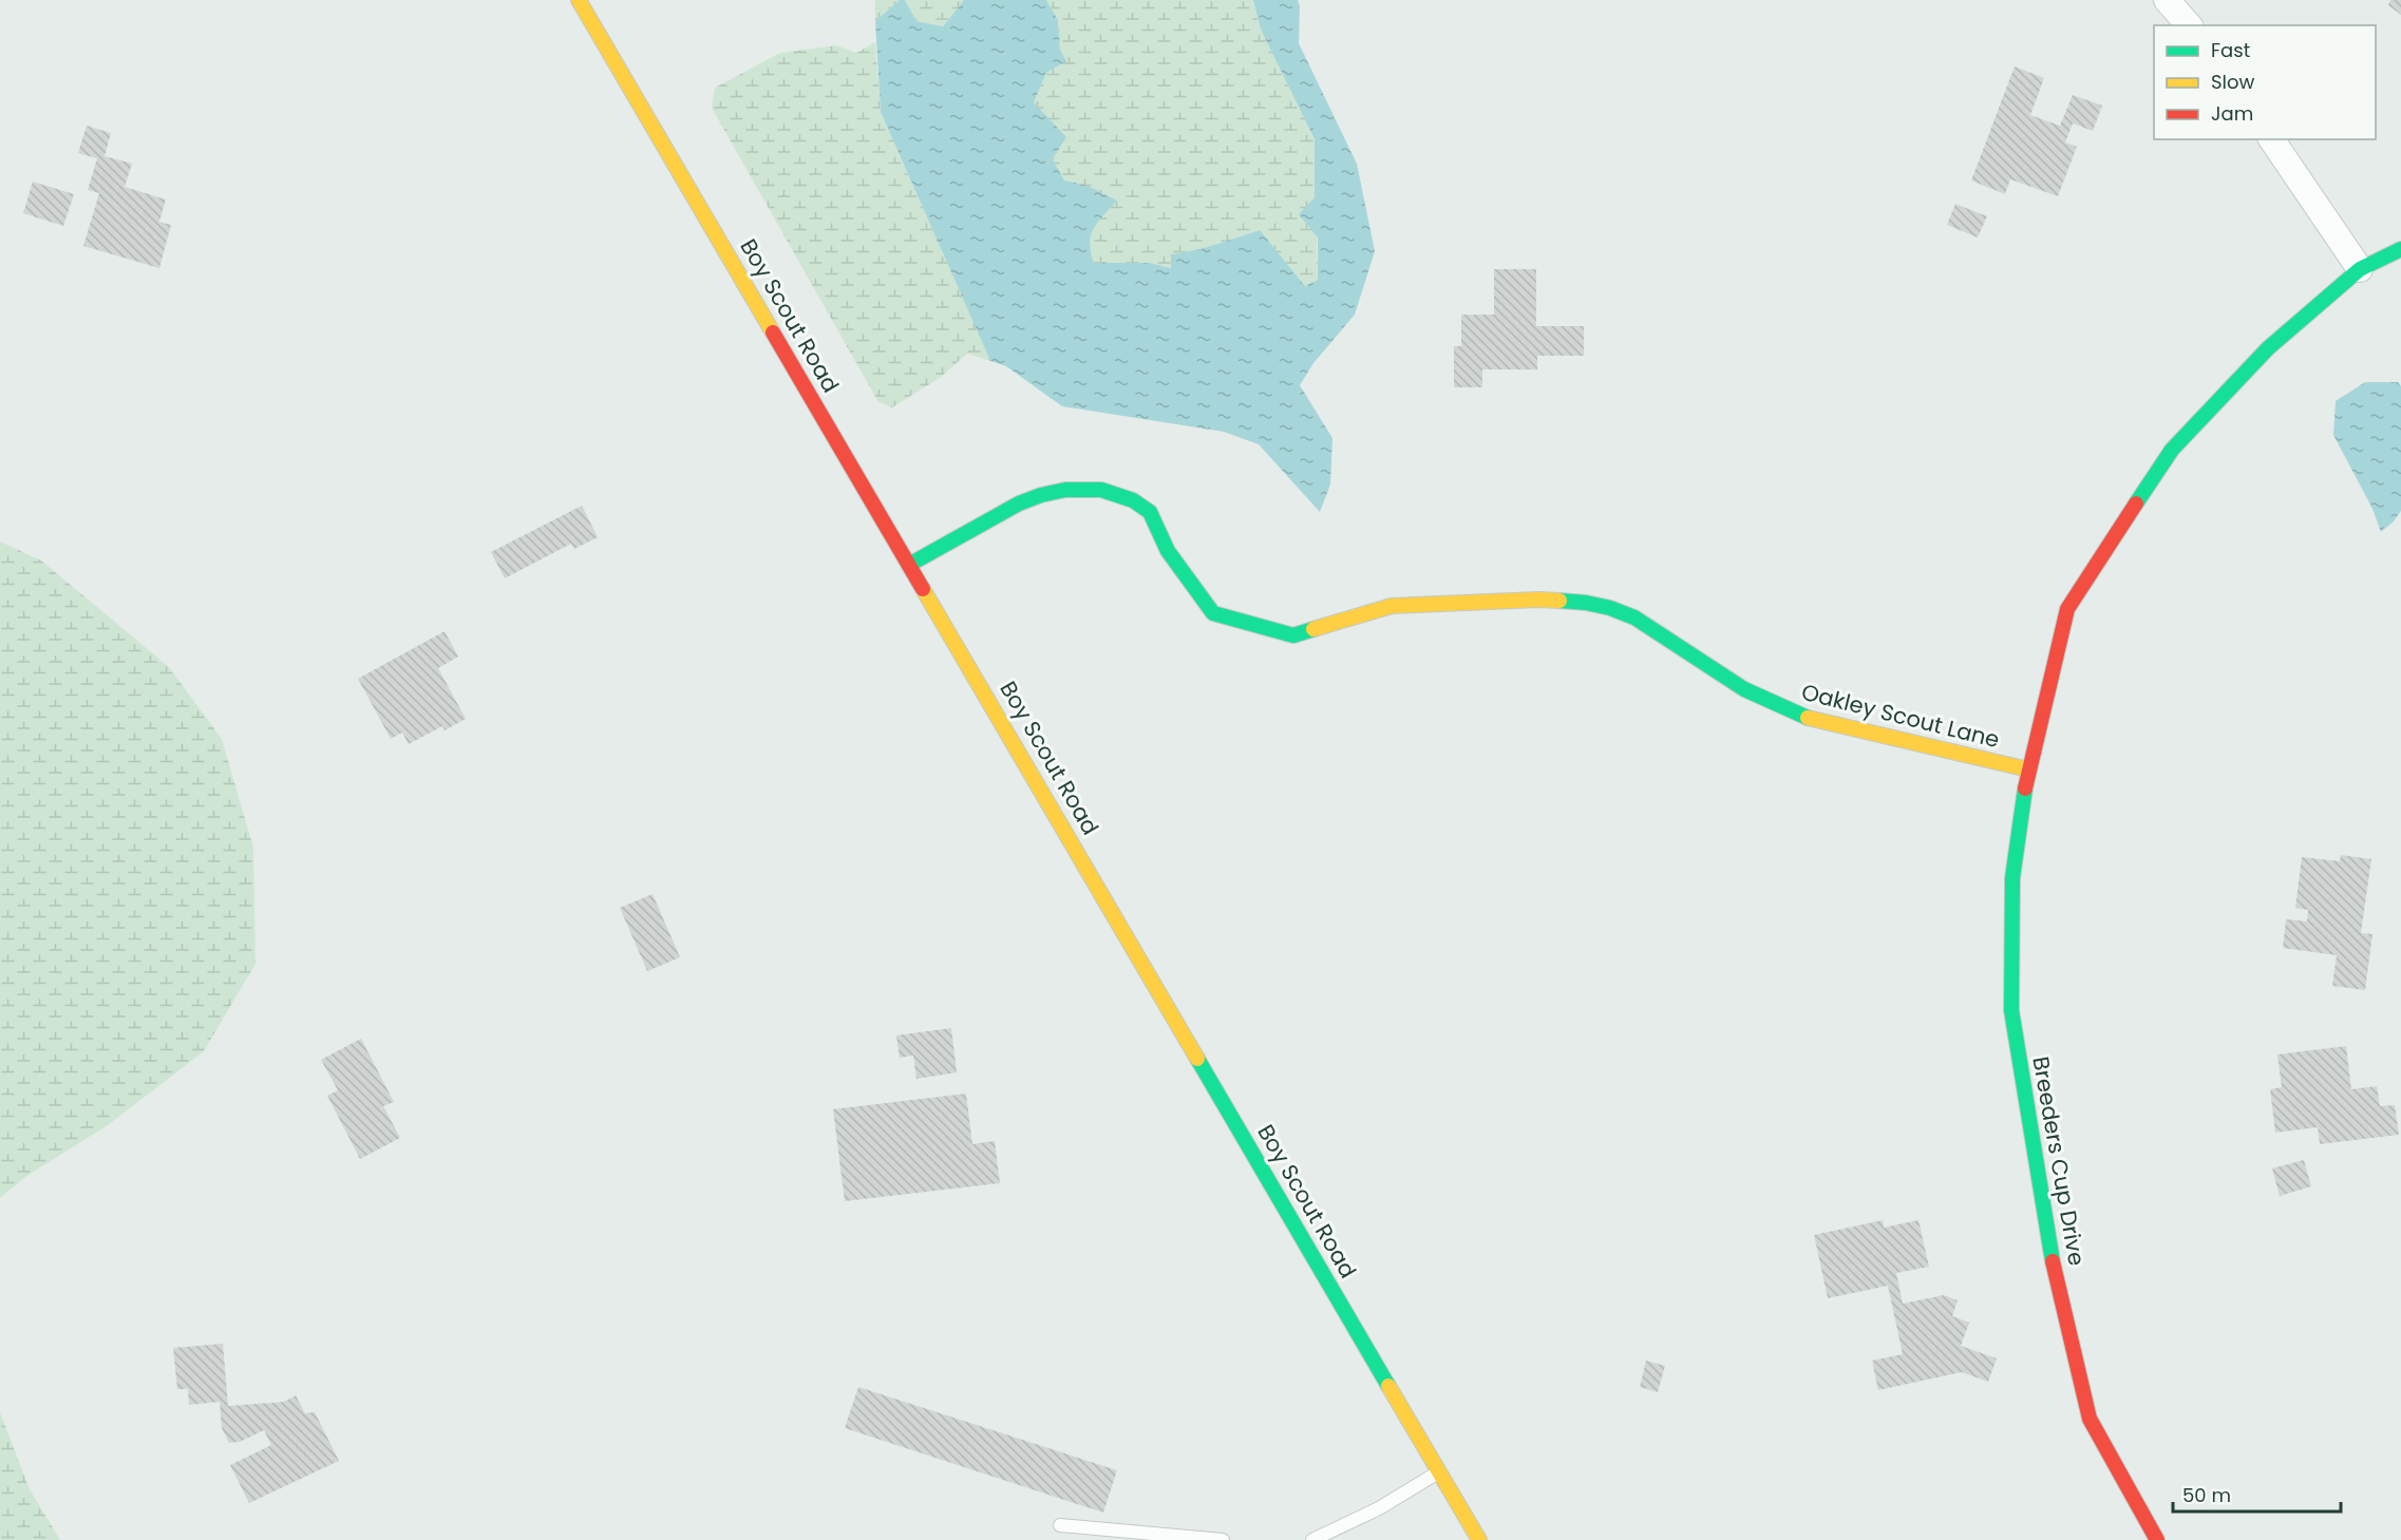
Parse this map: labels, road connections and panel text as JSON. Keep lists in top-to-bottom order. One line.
{"streets":{"street":["Boy Scout Road","Oakley Scout Lane","Breeders Cup Drive"]},"crossings":[["Boy Scout Road","Oakley Scout Lane"],["Oakley Scout Lane","Breeders Cup Drive"]],"legend":["Fast","Slow","Jam"],"scale_bar":"50 m"}
